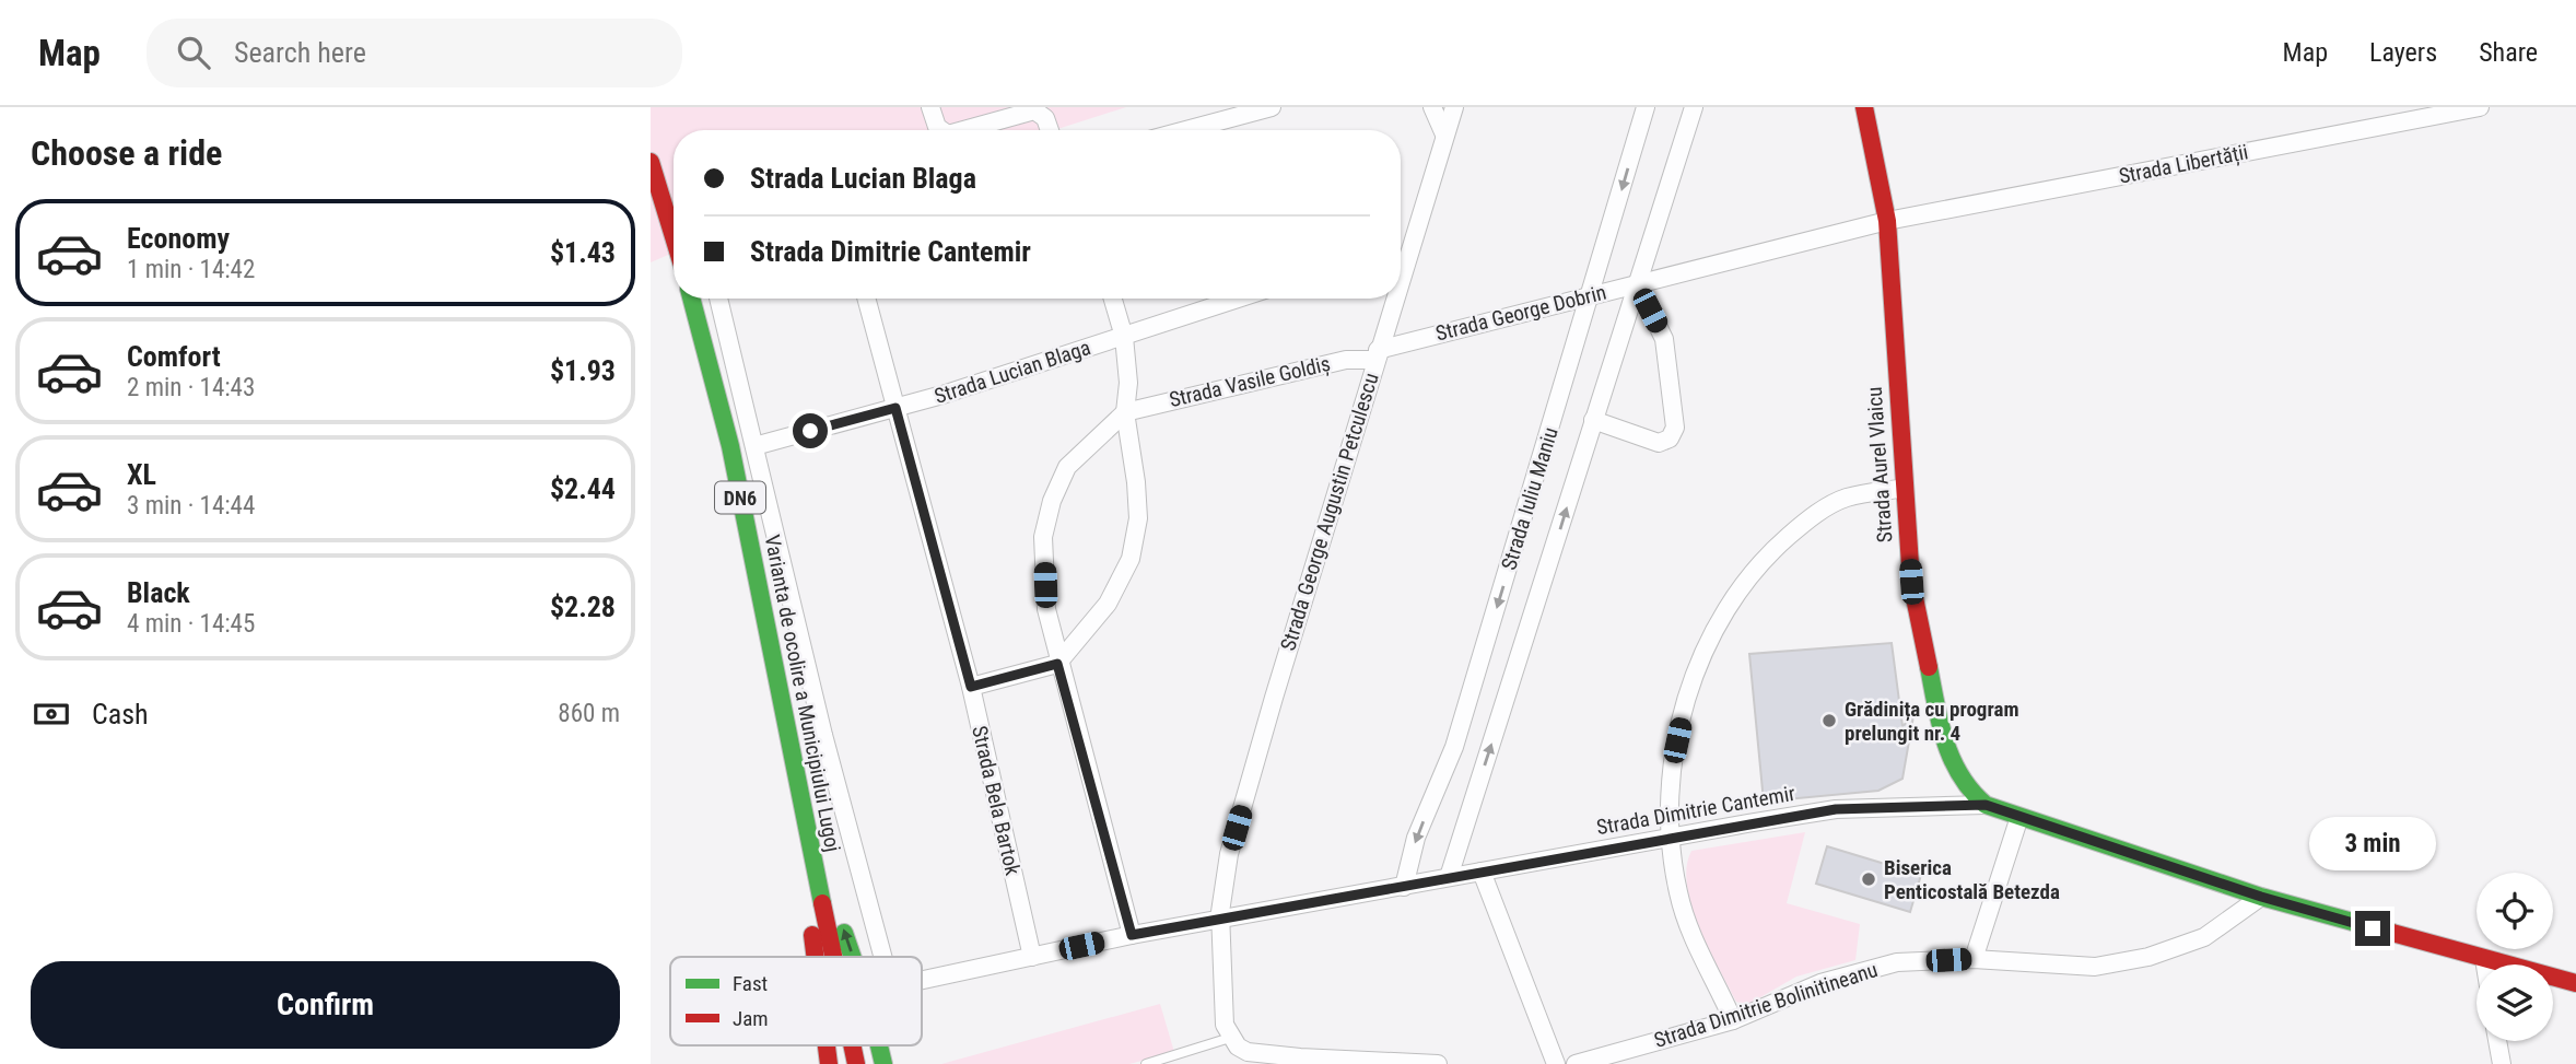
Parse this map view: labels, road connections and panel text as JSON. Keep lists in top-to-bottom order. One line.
{"streets":{"main road":["Strada Aurel Vlaicu","DN6","Varianta de ocolire a Municipiului Lugoj","Strada Dimitrie Cantemir"],"street":["Strada Libertății","Strada George Dobrin","Strada Lucian Blaga","Strada Vasile Goldiș","Strada Iuliu Maniu","Strada George Augustin Petculescu","Strada Bela Bartok","Strada Dimitrie Bolinitineanu"]},"crossings":[["Strada Libertății","Strada George Dobrin"],["Strada Libertății","Strada Aurel Vlaicu"],["Strada George Dobrin","Strada Vasile Goldiș"],["Strada George Dobrin","Strada Aurel Vlaicu"],["Strada George Dobrin","Strada Iuliu Maniu"],["Strada George Dobrin","Strada George Augustin Petculescu"],["Strada Lucian Blaga","Strada Bela Bartok"],["Strada Lucian Blaga","Strada Dimitrie Cantemir"],["Strada Vasile Goldiș","Strada George Augustin Petculescu"],["Strada Aurel Vlaicu","Strada Dimitrie Cantemir"],["DN6","Varianta de ocolire a Municipiului Lugoj"],["Strada Iuliu Maniu","Strada Dimitrie Cantemir"],["Strada George Augustin Petculescu","Strada Dimitrie Cantemir"],["Strada Bela Bartok","Strada Dimitrie Cantemir"],["Strada Dimitrie Cantemir","Strada Dimitrie Bolinitineanu"]],"places":["Grădinița cu program prelungit nr. 4","Biserica Penticostală Betezda"],"legend":["Fast","Jam"],"page":{"header":"Map","search":"Search here","nav":["Map","Layers","Share"],"heading":"Choose a ride","banner":["Strada Lucian Blaga","Strada Dimitrie Cantemir"],"list":[{"name":"Economy","note":"1 min · 14:42","value":"$1.43"},{"name":"Comfort","note":"2 min · 14:43","value":"$1.93"},{"name":"XL","note":"3 min · 14:44","value":"$2.44"},{"name":"Black","note":"4 min · 14:45","value":"$2.28"}],"pay":["Cash","860 m"],"bubble":"3 min","buttons":"Confirm"}}
